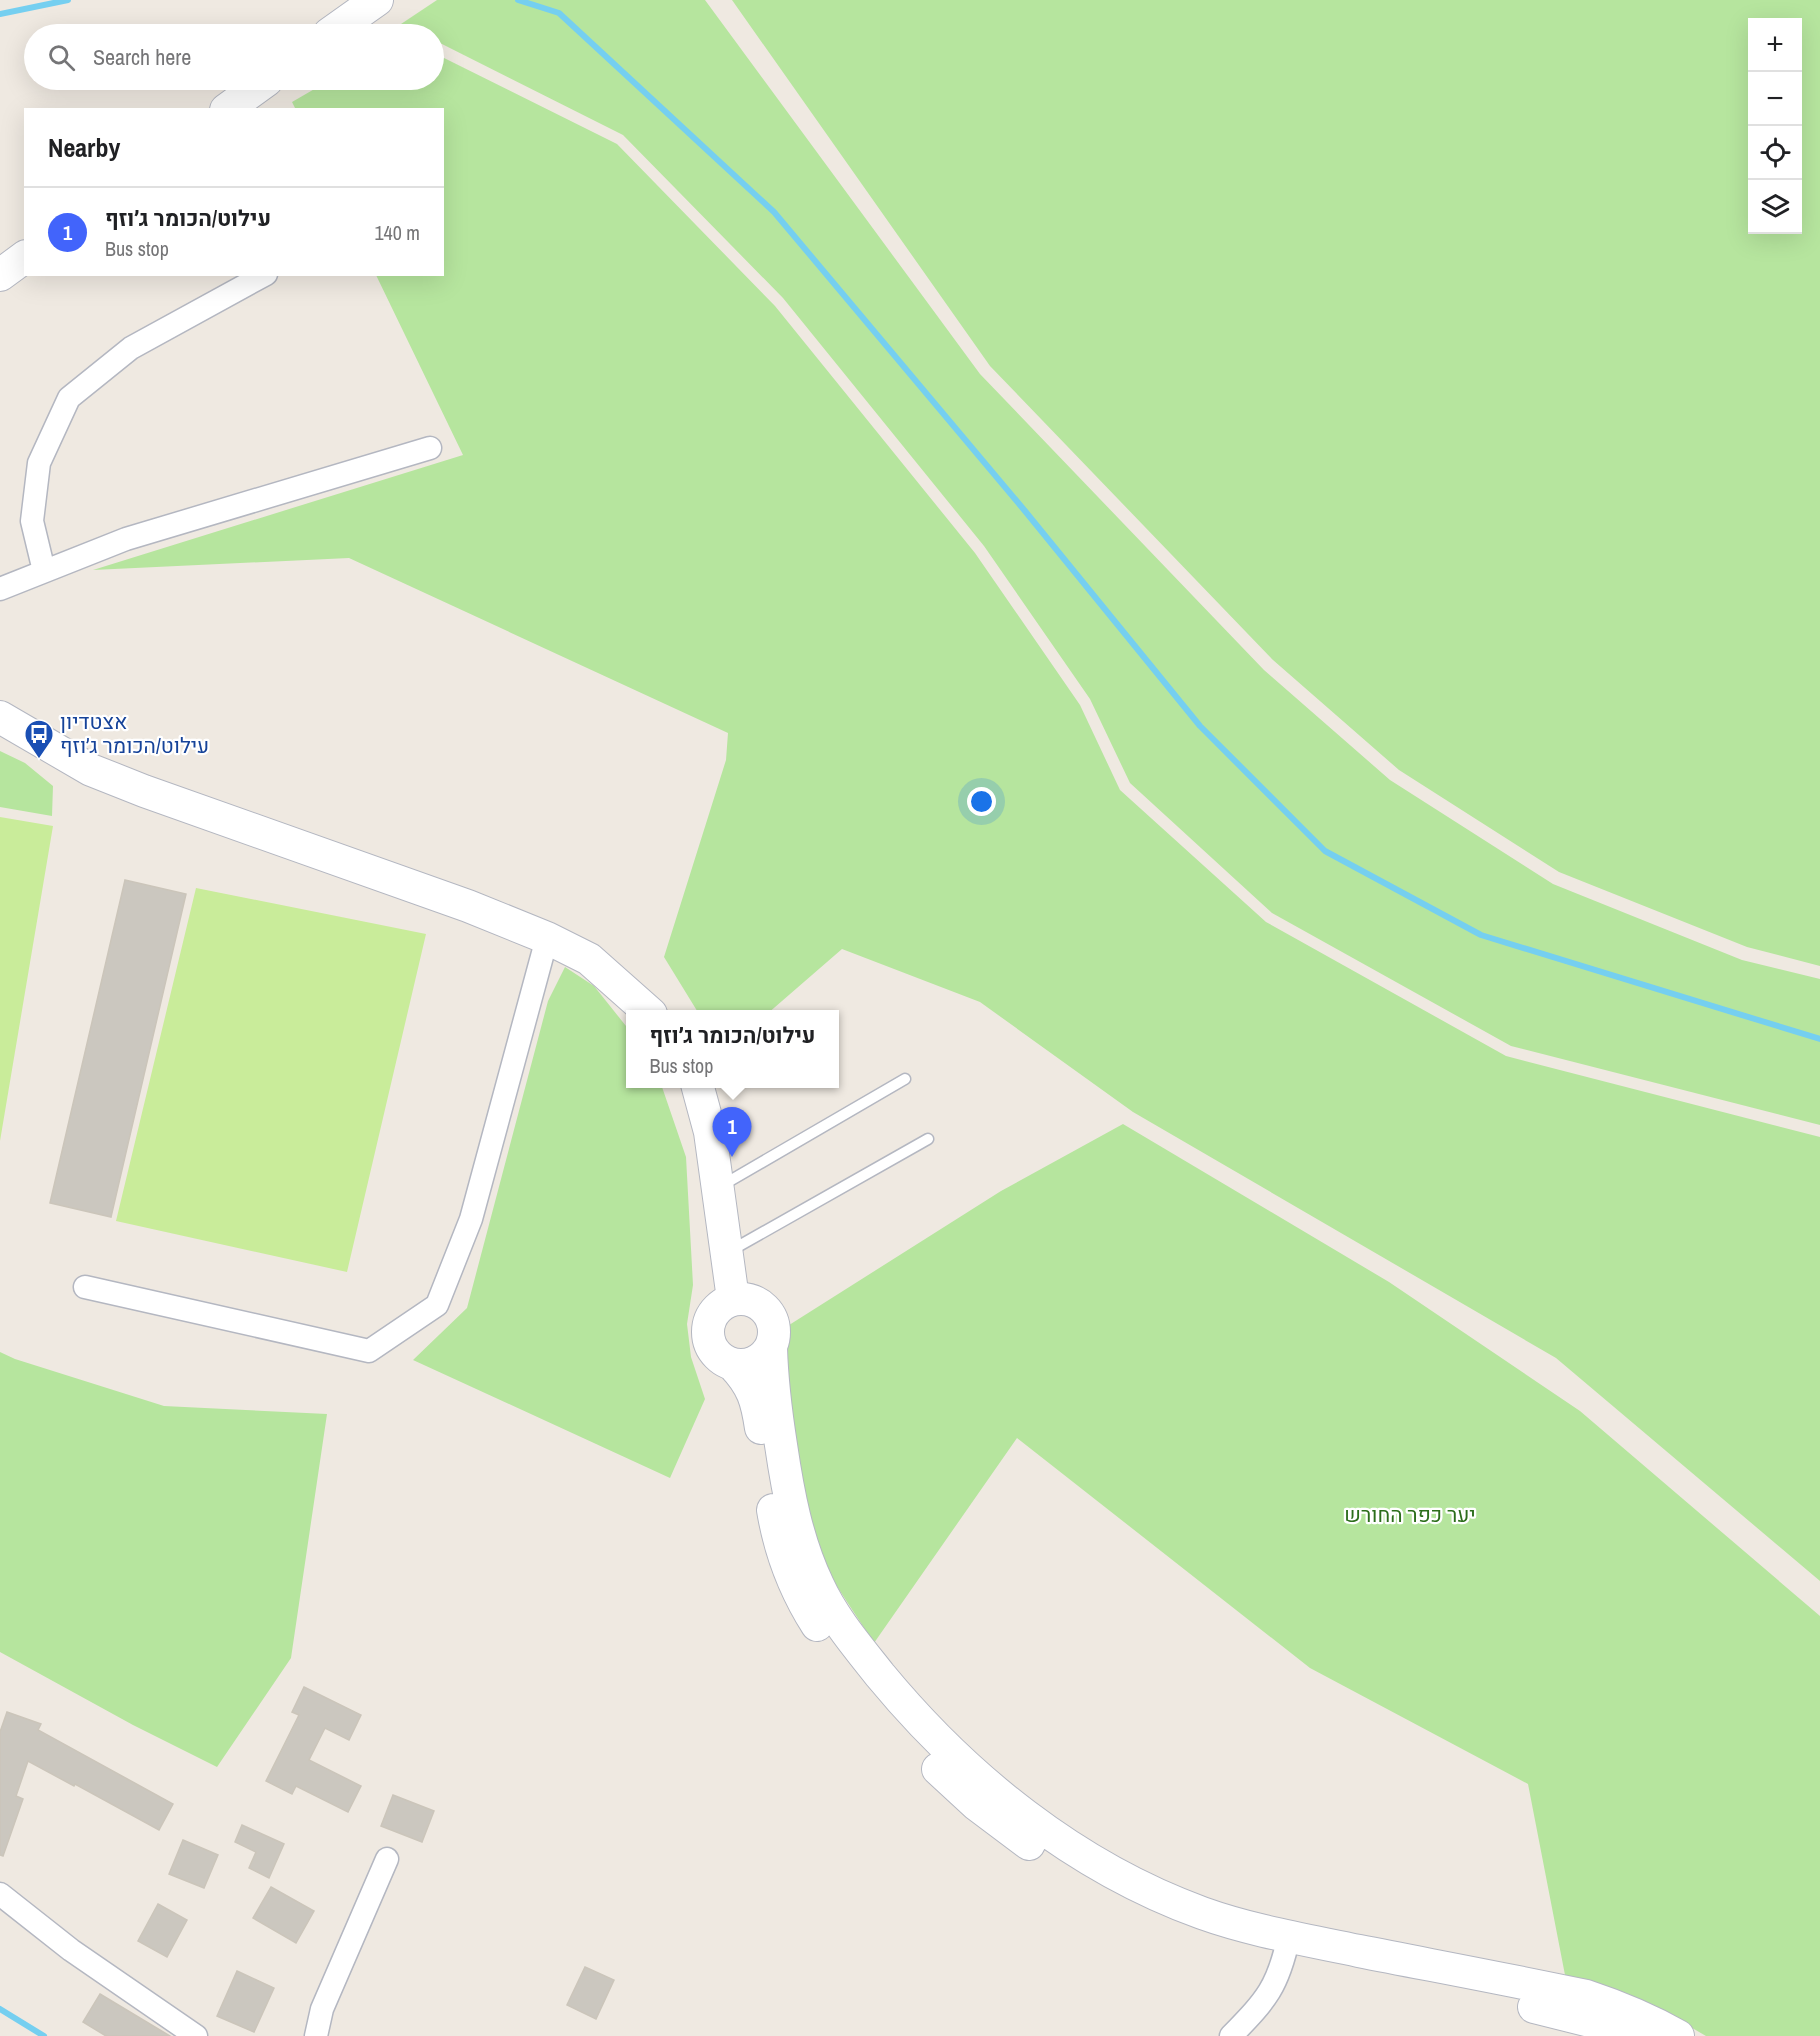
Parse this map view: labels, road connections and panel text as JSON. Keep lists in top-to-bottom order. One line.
{"parks":["יער כפר החורש"],"places":{"bus stop":["אצטדיון עילוט/הכומר ג׳וזף"]},"page":{"map_buttons":["+","−"],"search":"Search here","heading":"Nearby","list":[{"mark":"1","name":"עילוט/הכומר ג׳וזף","note":"Bus stop","value":"140 m"}],"popup":["עילוט/הכומר ג׳וזף","Bus stop"],"pins":"1"}}
